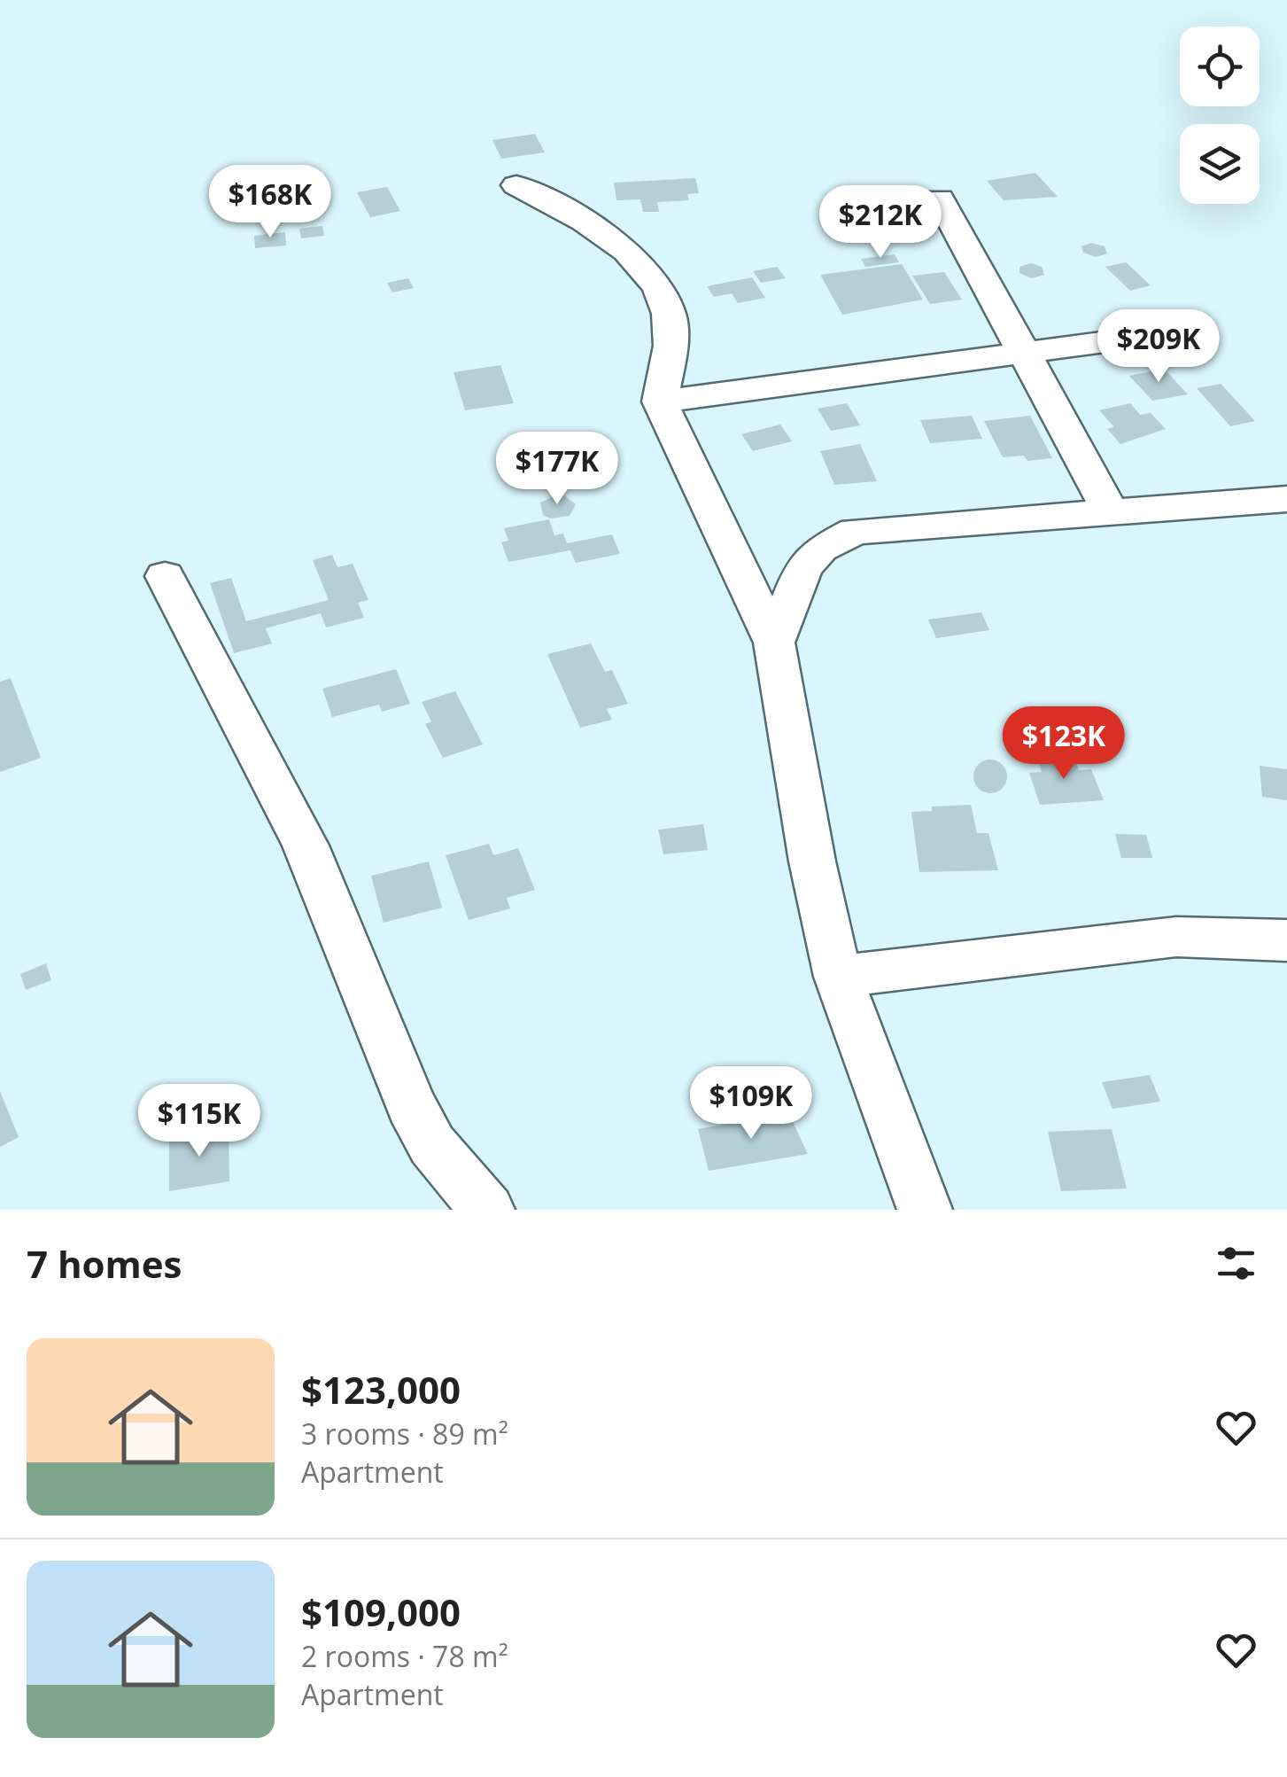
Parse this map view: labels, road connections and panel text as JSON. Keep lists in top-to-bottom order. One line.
{"page":{"price":["$168K","$212K","$209K","$177K","$123K","$109K","$115K"],"heading":"7 homes","list":[{"name":"$123,000","note":"3 rooms · 89 m² · Apartment"},{"name":"$109,000","note":"2 rooms · 78 m² · Apartment"}]}}
